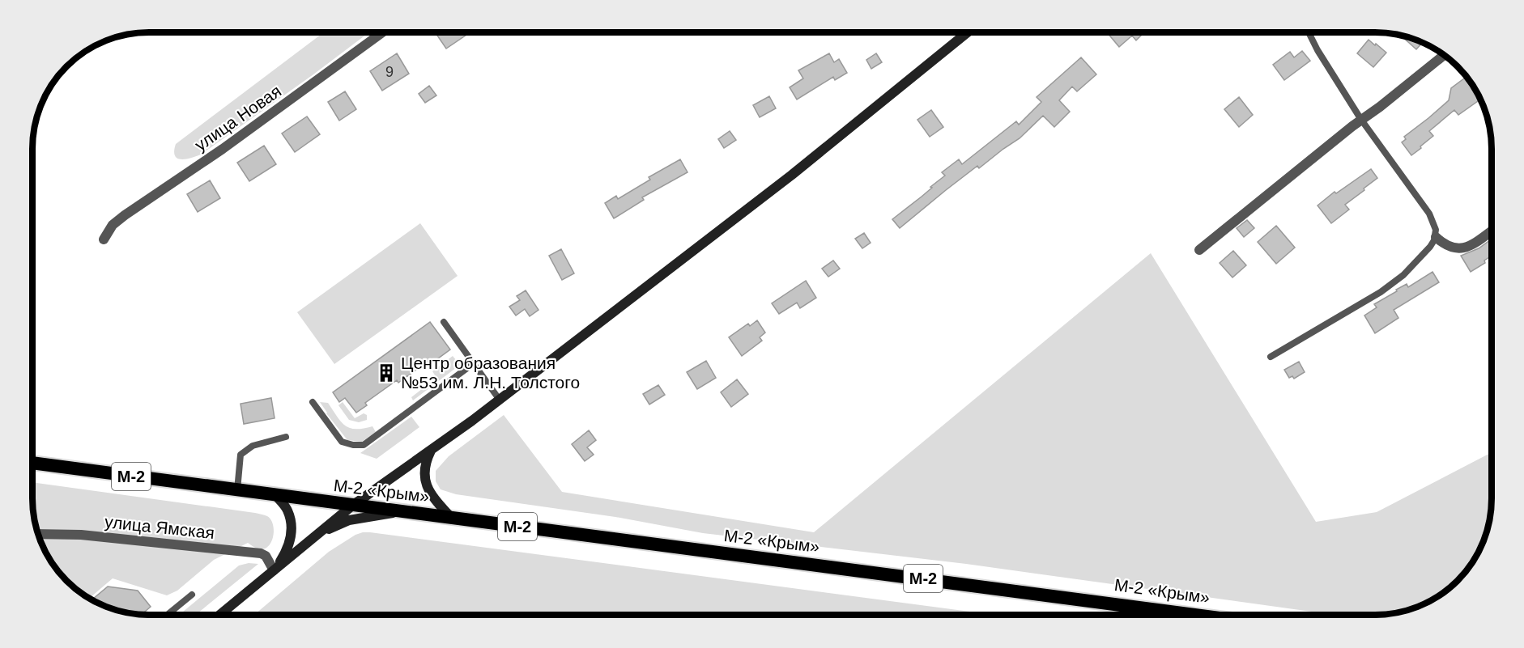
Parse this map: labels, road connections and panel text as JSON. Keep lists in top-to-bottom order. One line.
{"streets":{"highway":["М-2","М-2 «Крым»"],"street":["улица Новая","улица Ямская"]},"crossings":[["М-2","М-2 «Крым»"]],"places":{"building":["Центр образования №53 им. Л.Н. Толстого"]},"house_numbers":["9"]}
